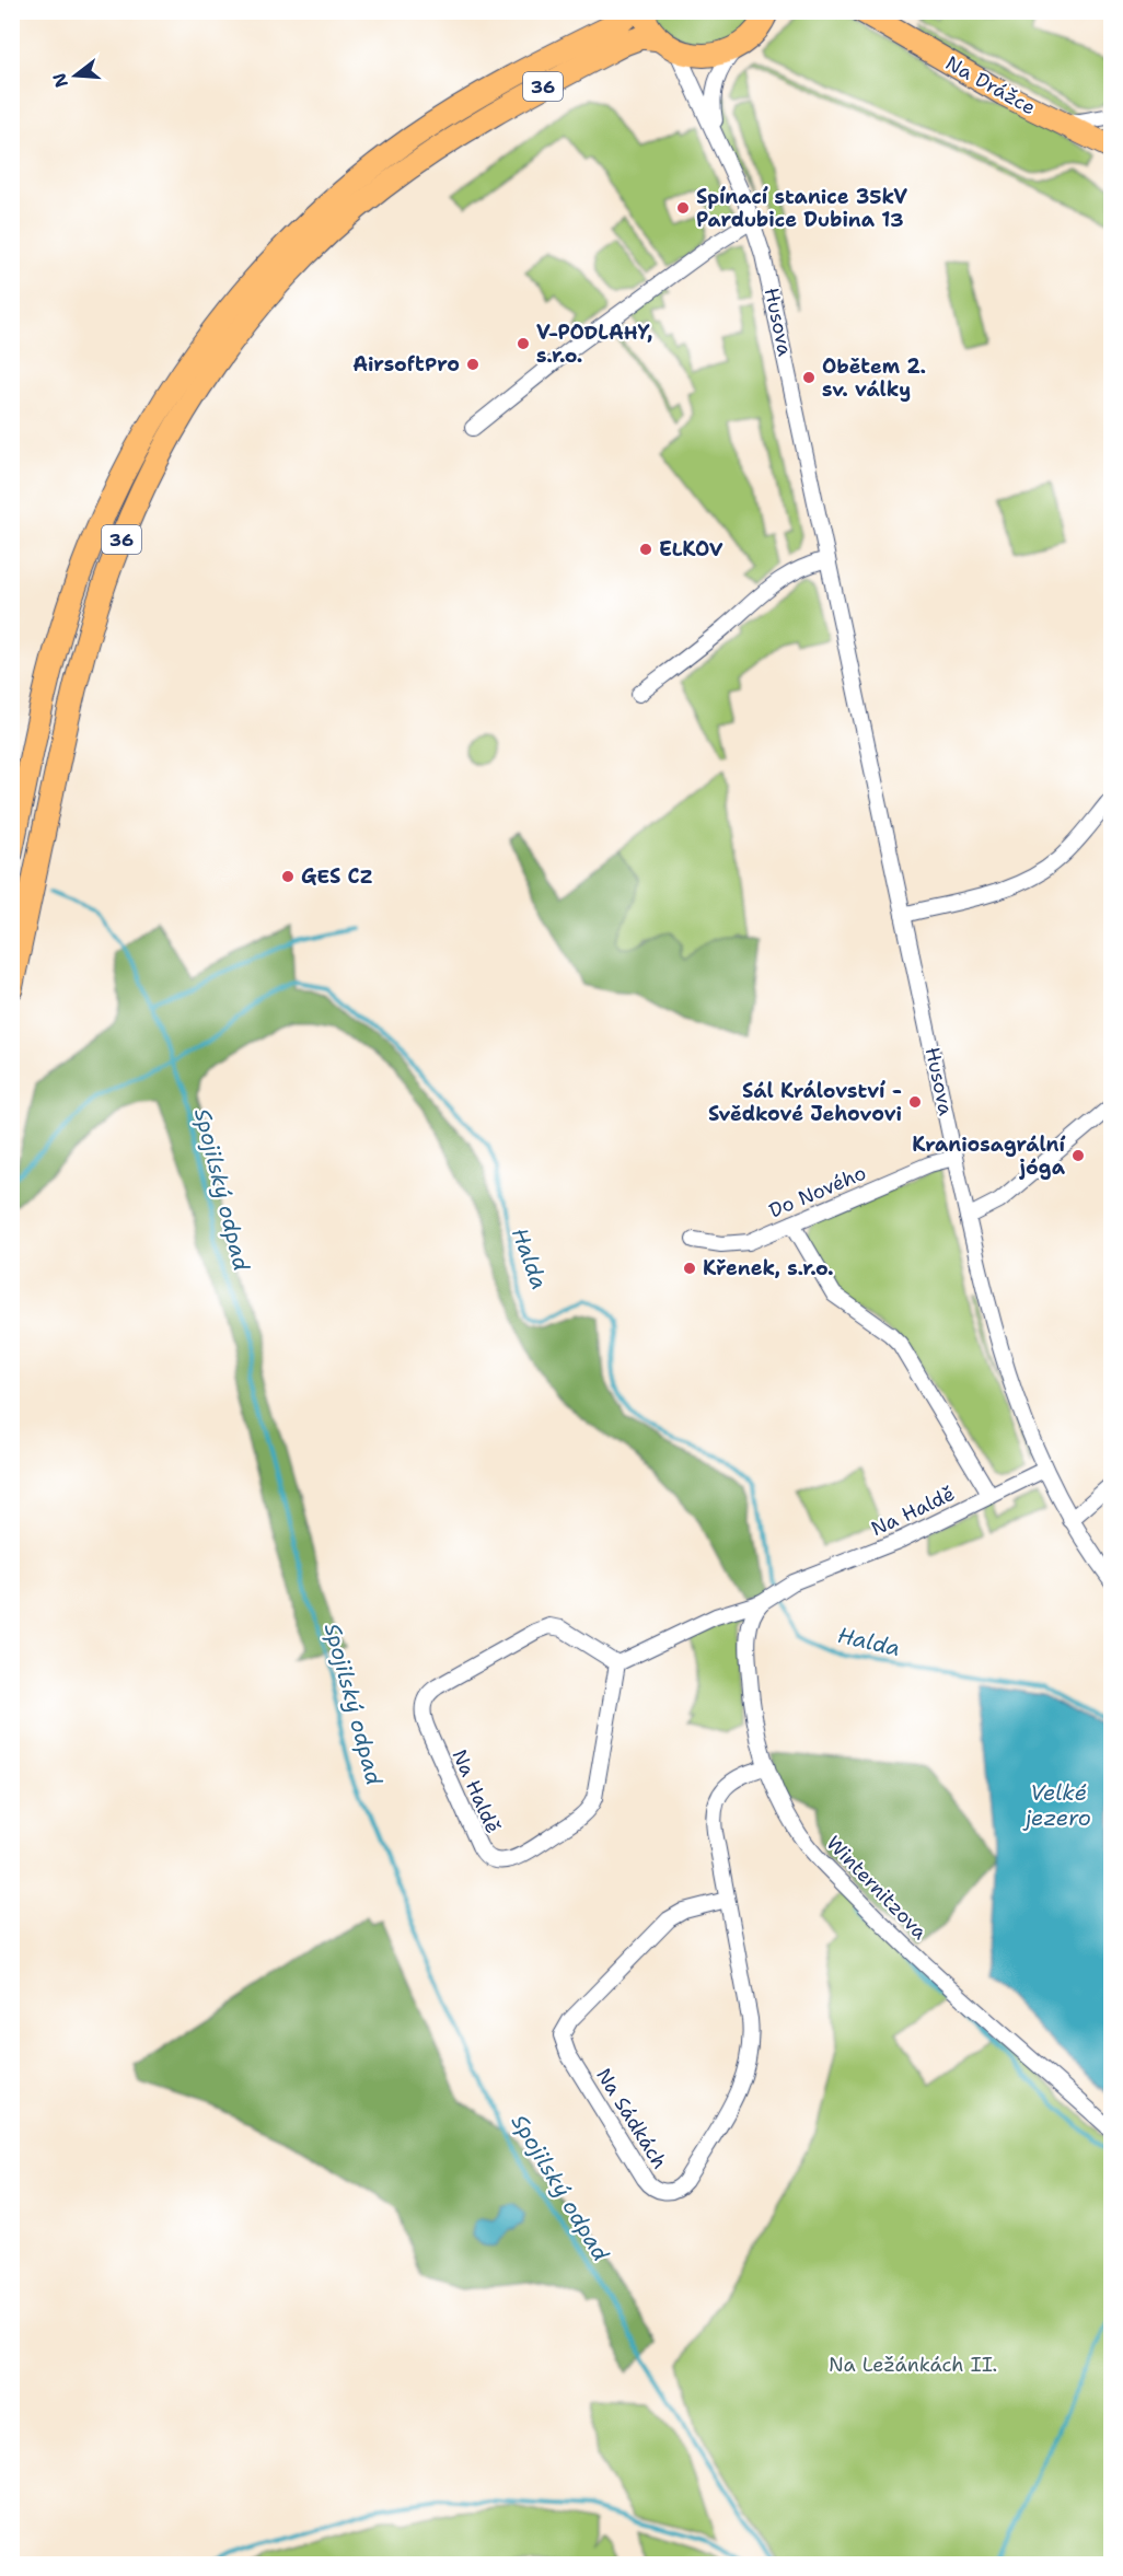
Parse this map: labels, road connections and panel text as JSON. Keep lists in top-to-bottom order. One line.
{"streets":{"main road":["Na Drážce","36","Husova"],"street":["Do Nového","Na Haldě","Winternitzova","Na Sádkách"]},"crossings":[["36","Husova"],["Husova","Do Nového"],["Husova","Na Haldě"],["Na Haldě","Winternitzova"],["Winternitzova","Na Sádkách"]],"water":["Spojilský odpad","Halda","Velké jezero"],"parks":["Na Ležánkách II."],"places":["Spínací stanice 35kV Pardubice Dubina 13","V-PODLAHY, s.r.o.","AirsoftPro","Obětem 2. sv. války","ELKOV","GES CZ","Sál Království - Svědkové Jehovovi","Kraniosagrální jóga","Křenek, s.r.o."],"north":"left"}
